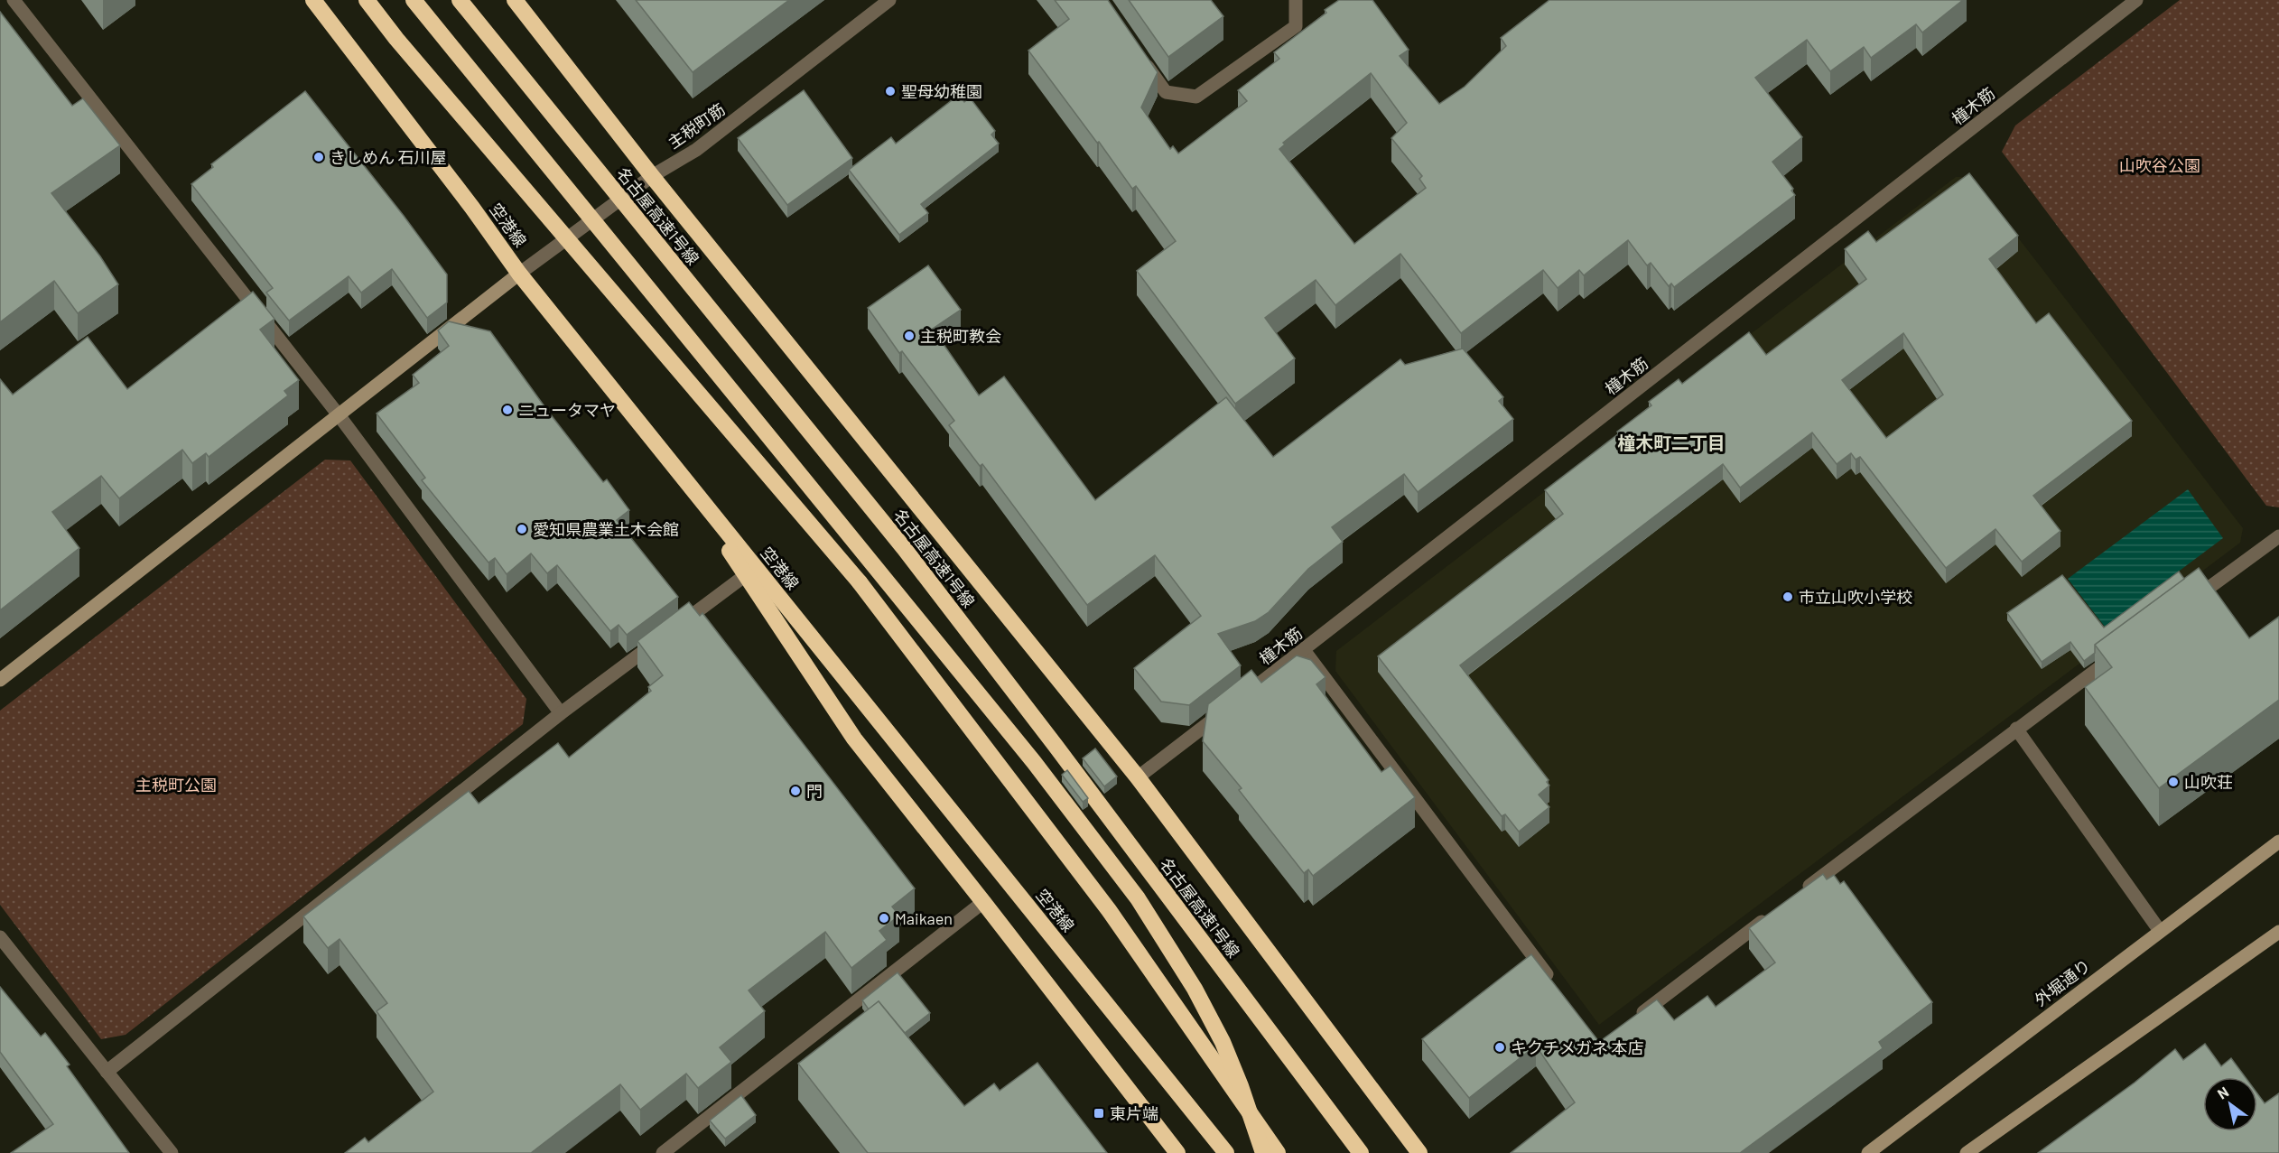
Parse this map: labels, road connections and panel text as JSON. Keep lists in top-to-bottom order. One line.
{"streets":{"highway":["名古屋高速1号線","空港線"],"street":["橦木筋","主税町筋","外堀通り"]},"crossings":[["主税町筋","空港線"]],"districts":["橦木町二丁目"],"parks":["山吹谷公園","主税町公園"],"places":{"other":["聖母幼稚園","きしめん 石川屋","主税町教会","ニュータマヤ","愛知県農業土木会館","市立山吹小学校","山吹荘","門","Maikaen","キクチメガネ 本店"],"transit":["東片端"]},"north":"top left"}
